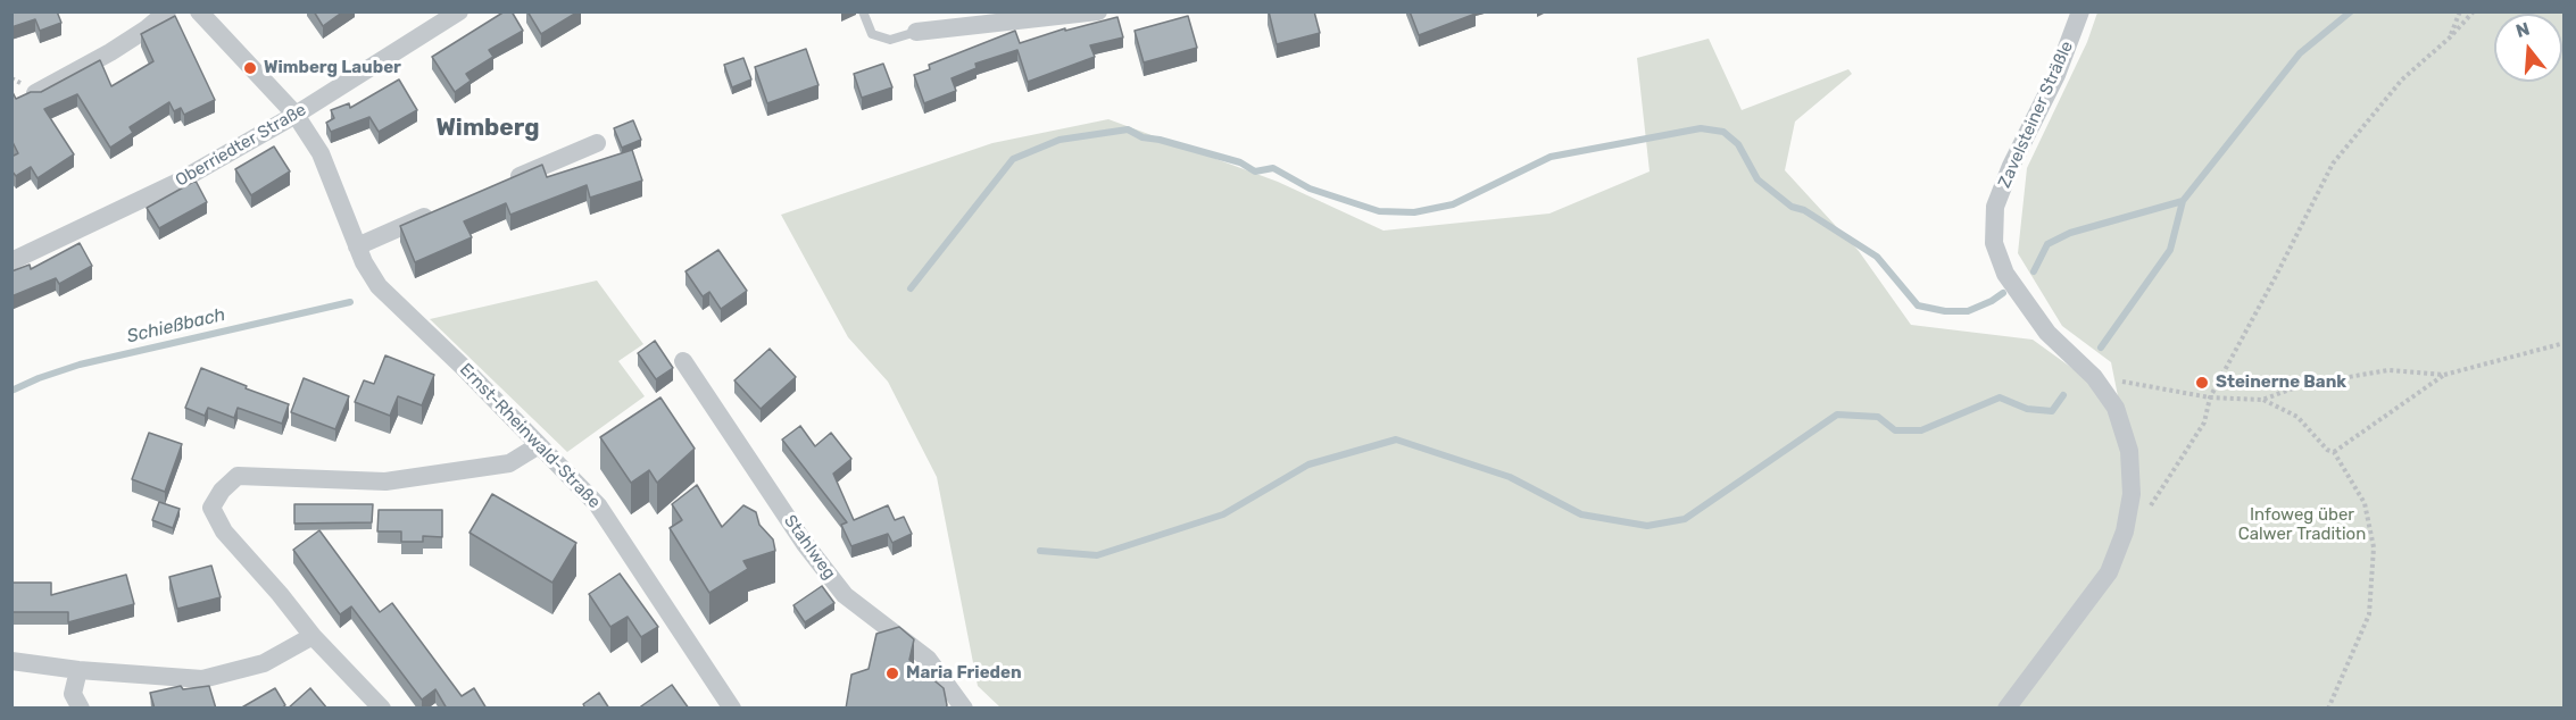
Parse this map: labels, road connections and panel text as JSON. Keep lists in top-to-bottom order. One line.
{"streets":{"street":["Zavelsteiner Sträßle","Oberriedter Straße","Ernst-Rheinwald-Straße","Stahlweg"]},"crossings":[["Oberriedter Straße","Ernst-Rheinwald-Straße"]],"districts":["Wimberg"],"water":["Schießbach"],"parks":["Infoweg über Calwer Tradition"],"places":["Wimberg Lauber","Steinerne Bank","Maria Frieden"],"north":"top"}
